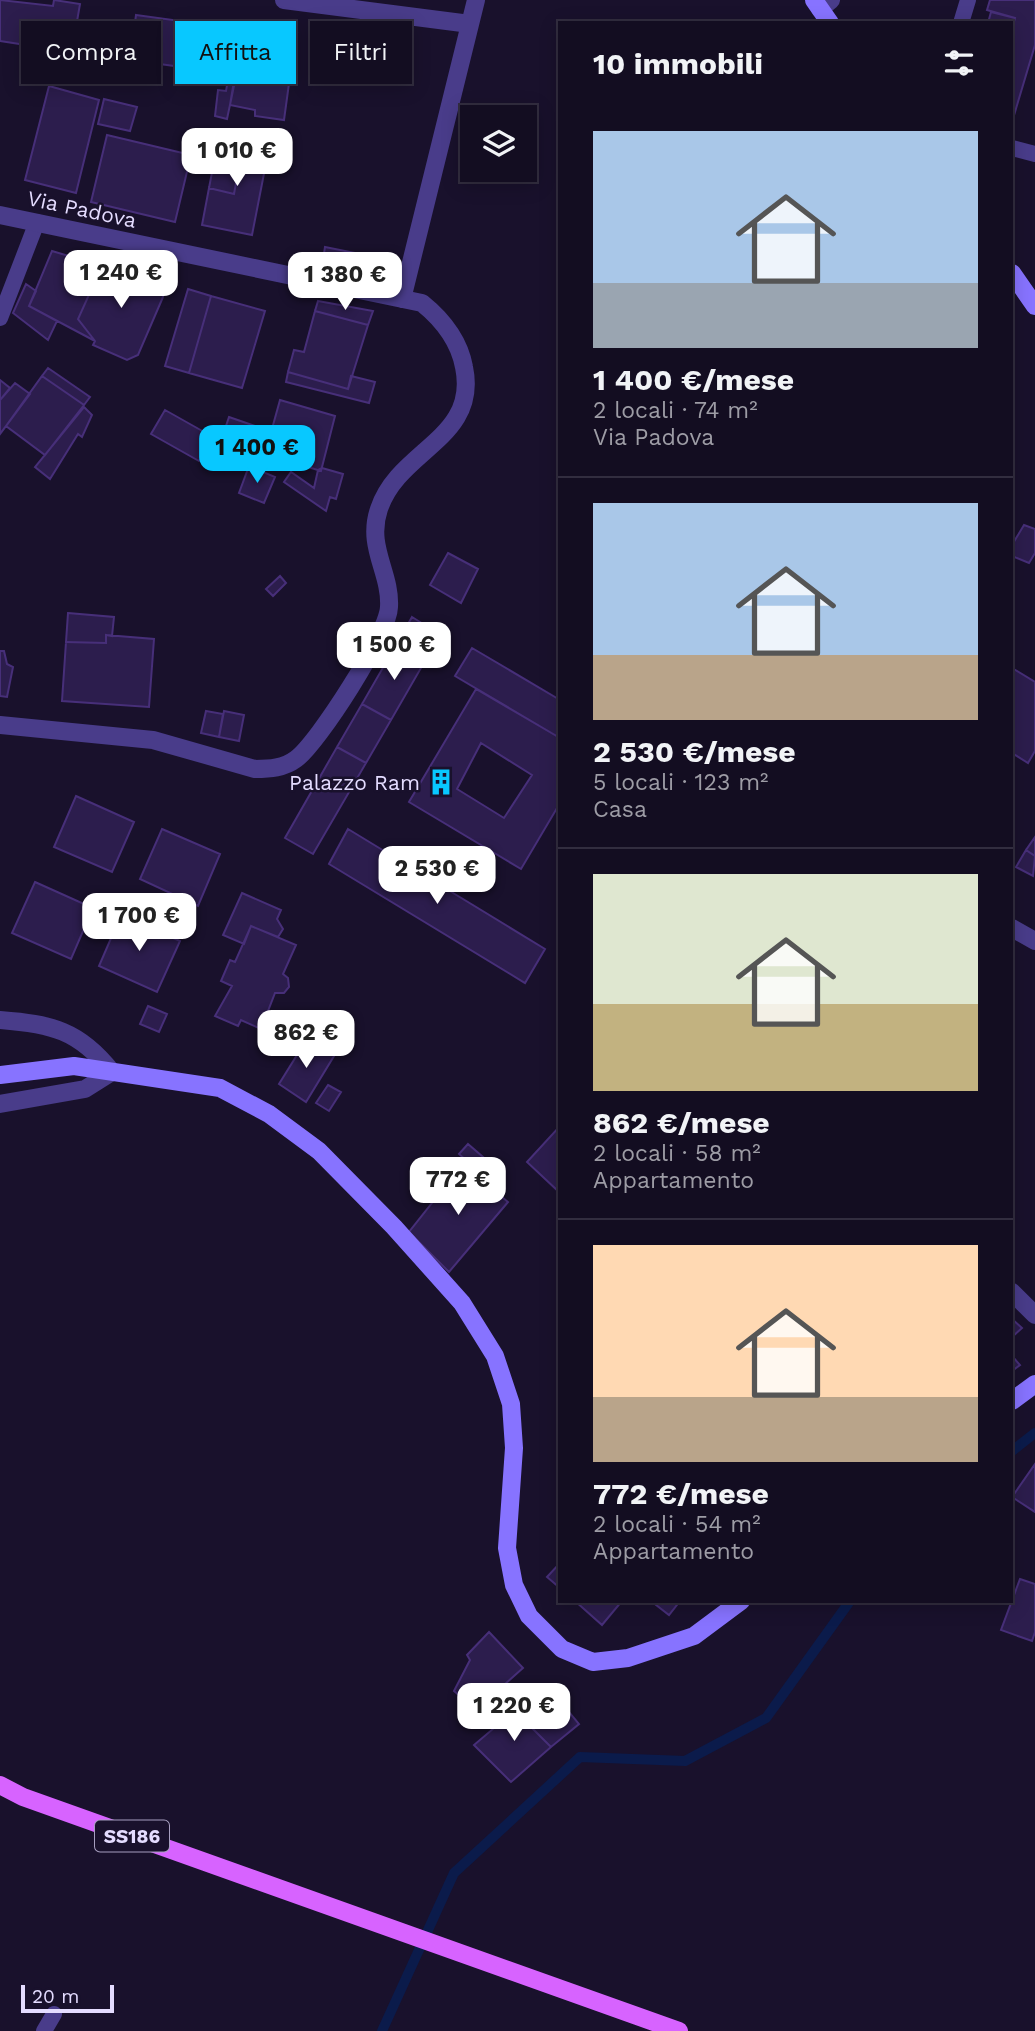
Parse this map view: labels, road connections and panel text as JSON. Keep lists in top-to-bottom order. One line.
{"streets":{"main road":["SS186"],"street":["Via Padova"]},"places":{"building":["Palazzo Ram"]},"scale_bar":"20 m","page":{"chip":["Compra","Affitta","Filtri"],"heading":"10 immobili","list":[{"name":"1 400 €/mese","note":"2 locali · 74 m² · Via Padova"},{"name":"2 530 €/mese","note":"5 locali · 123 m² · Casa"},{"name":"862 €/mese","note":"2 locali · 58 m² · Appartamento"},{"name":"772 €/mese","note":"2 locali · 54 m² · Appartamento"}],"price":["1 010 €","1 240 €","1 380 €","1 400 €","1 500 €","2 530 €","1 700 €","862 €","772 €","1 220 €"],"scale":"20 m"}}
